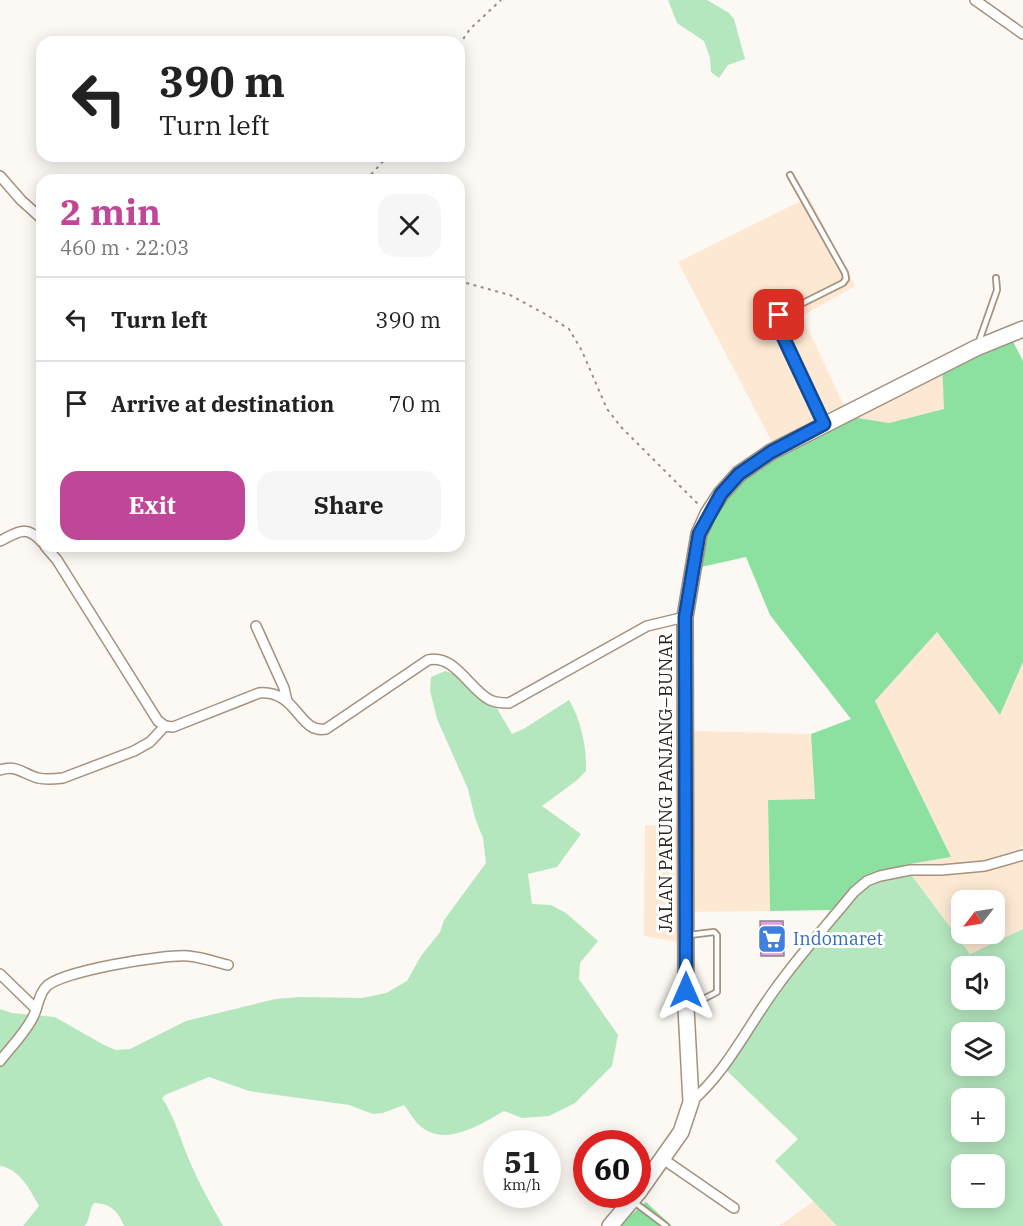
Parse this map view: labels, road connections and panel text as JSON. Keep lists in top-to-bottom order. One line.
{"streets":{"main road":["JALAN PARUNG PANJANG–BUNAR"]},"places":{"supermarket":["Indomaret"]},"north":"bottom left","page":{"turn":["390 m","Turn left"],"heading":["2 min","460 m · 22:03"],"list":[{"name":"Turn left","value":"390 m"},{"name":"Arrive at destination","value":"70 m"}],"buttons":["Exit","Share"],"map_buttons":["+","−"],"speed":"51 km/h","limit":"60"}}
